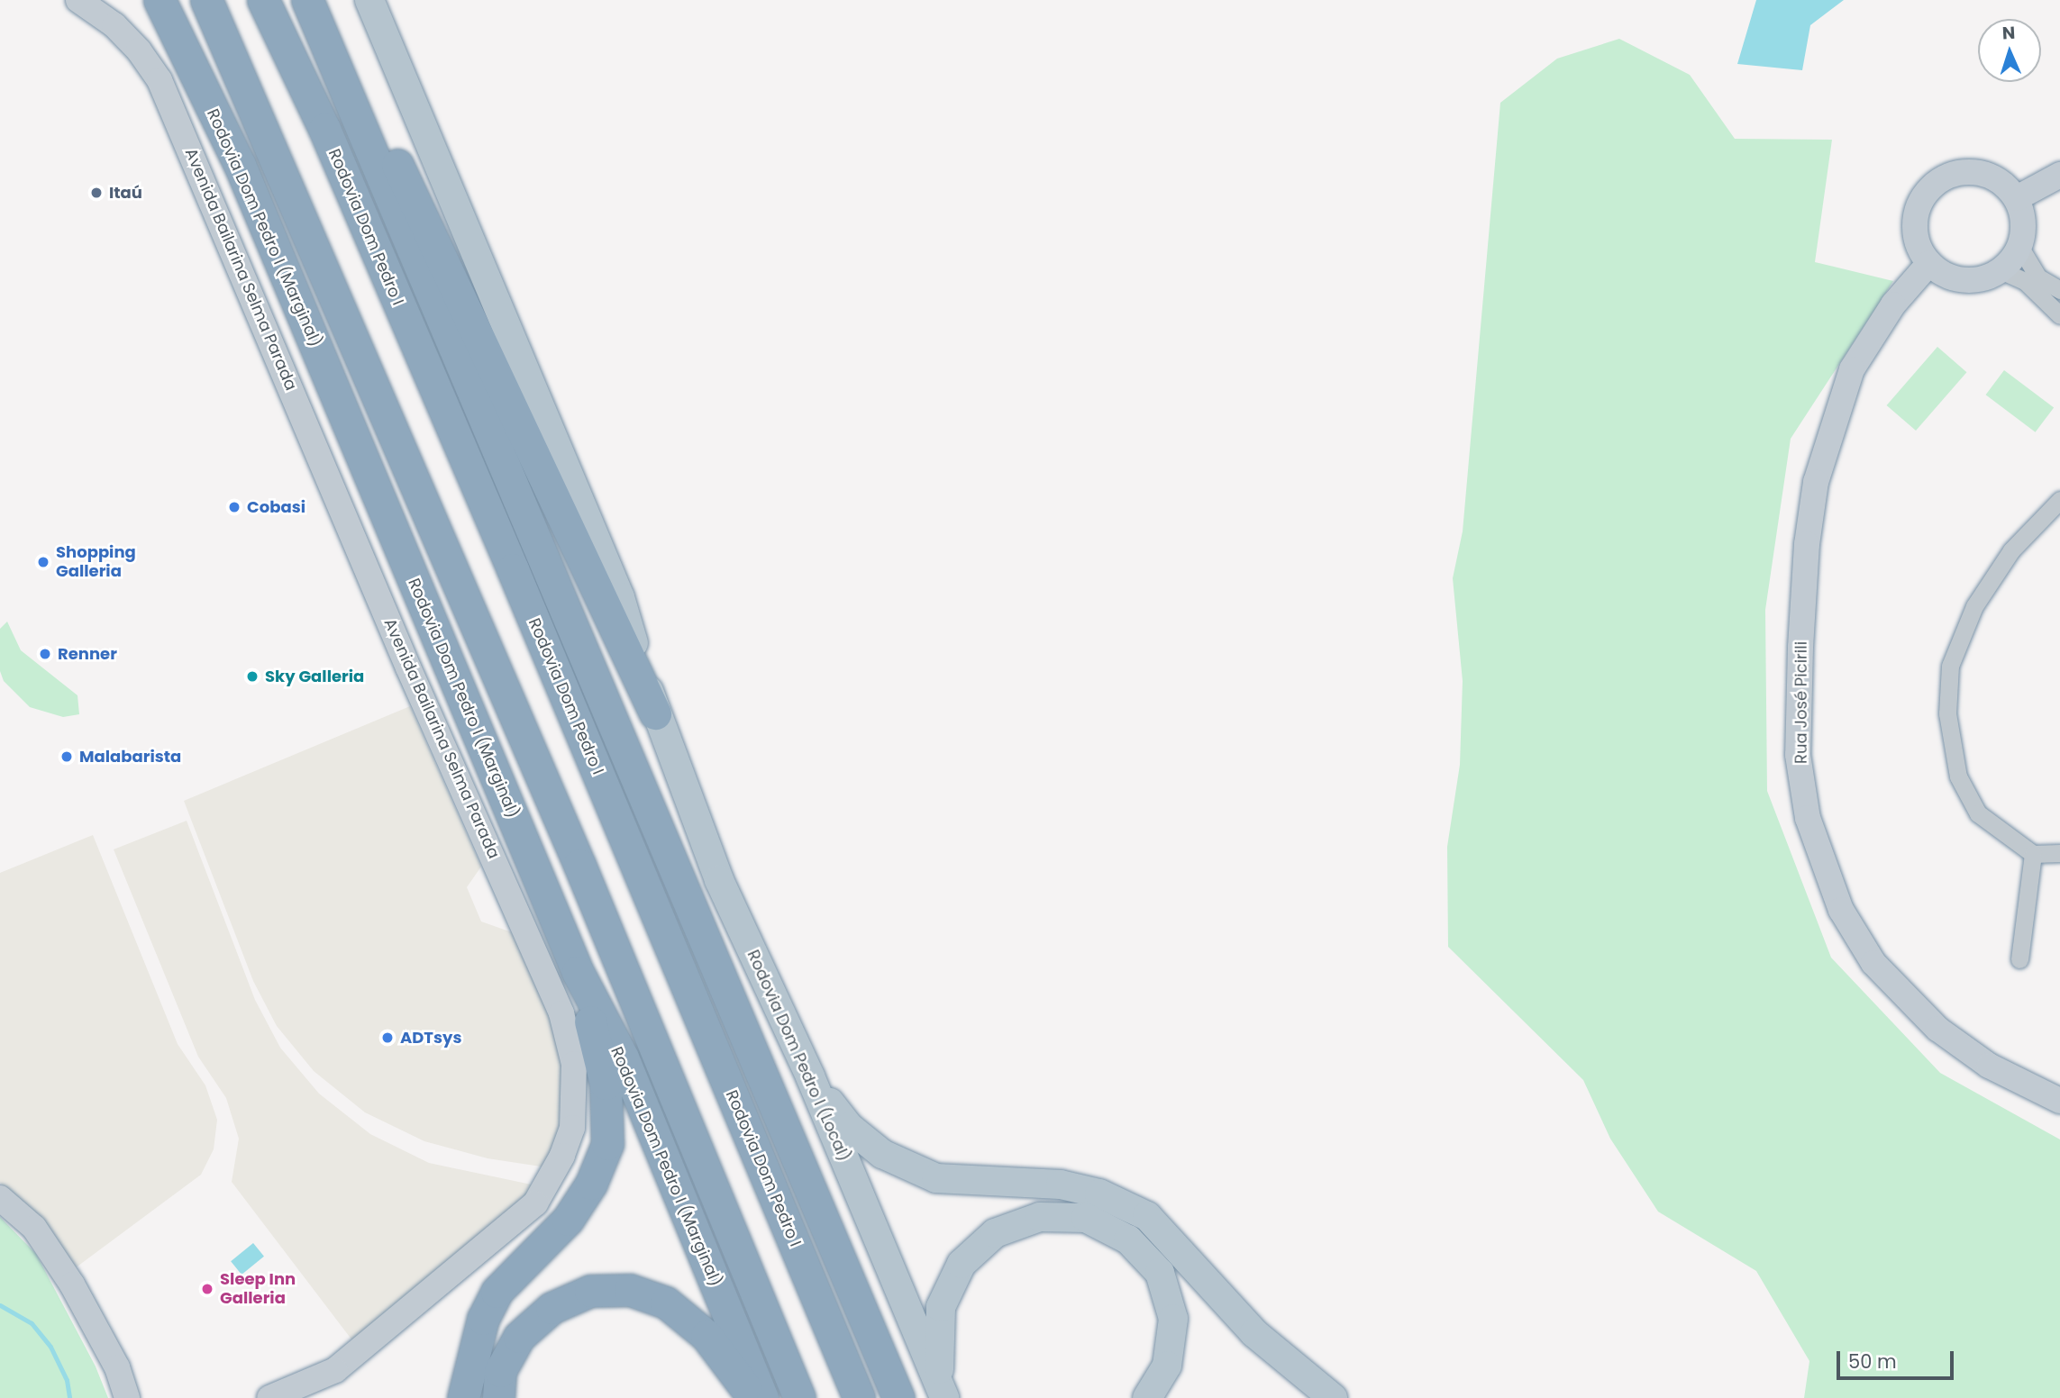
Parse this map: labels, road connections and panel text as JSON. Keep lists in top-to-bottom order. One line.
{"streets":{"highway":["Rodovia Dom Pedro I","Rodovia Dom Pedro I (Marginal)"],"main road":["Rodovia Dom Pedro I (Local)"],"street":["Avenida Bailarina Selma Parada","Rua José Picirili"]},"places":["Itaú","Cobasi","Shopping Galleria","Renner","Sky Galleria","Malabarista","ADTsys","Sleep Inn Galleria"],"scale_bar":"50 m","north":"top"}
